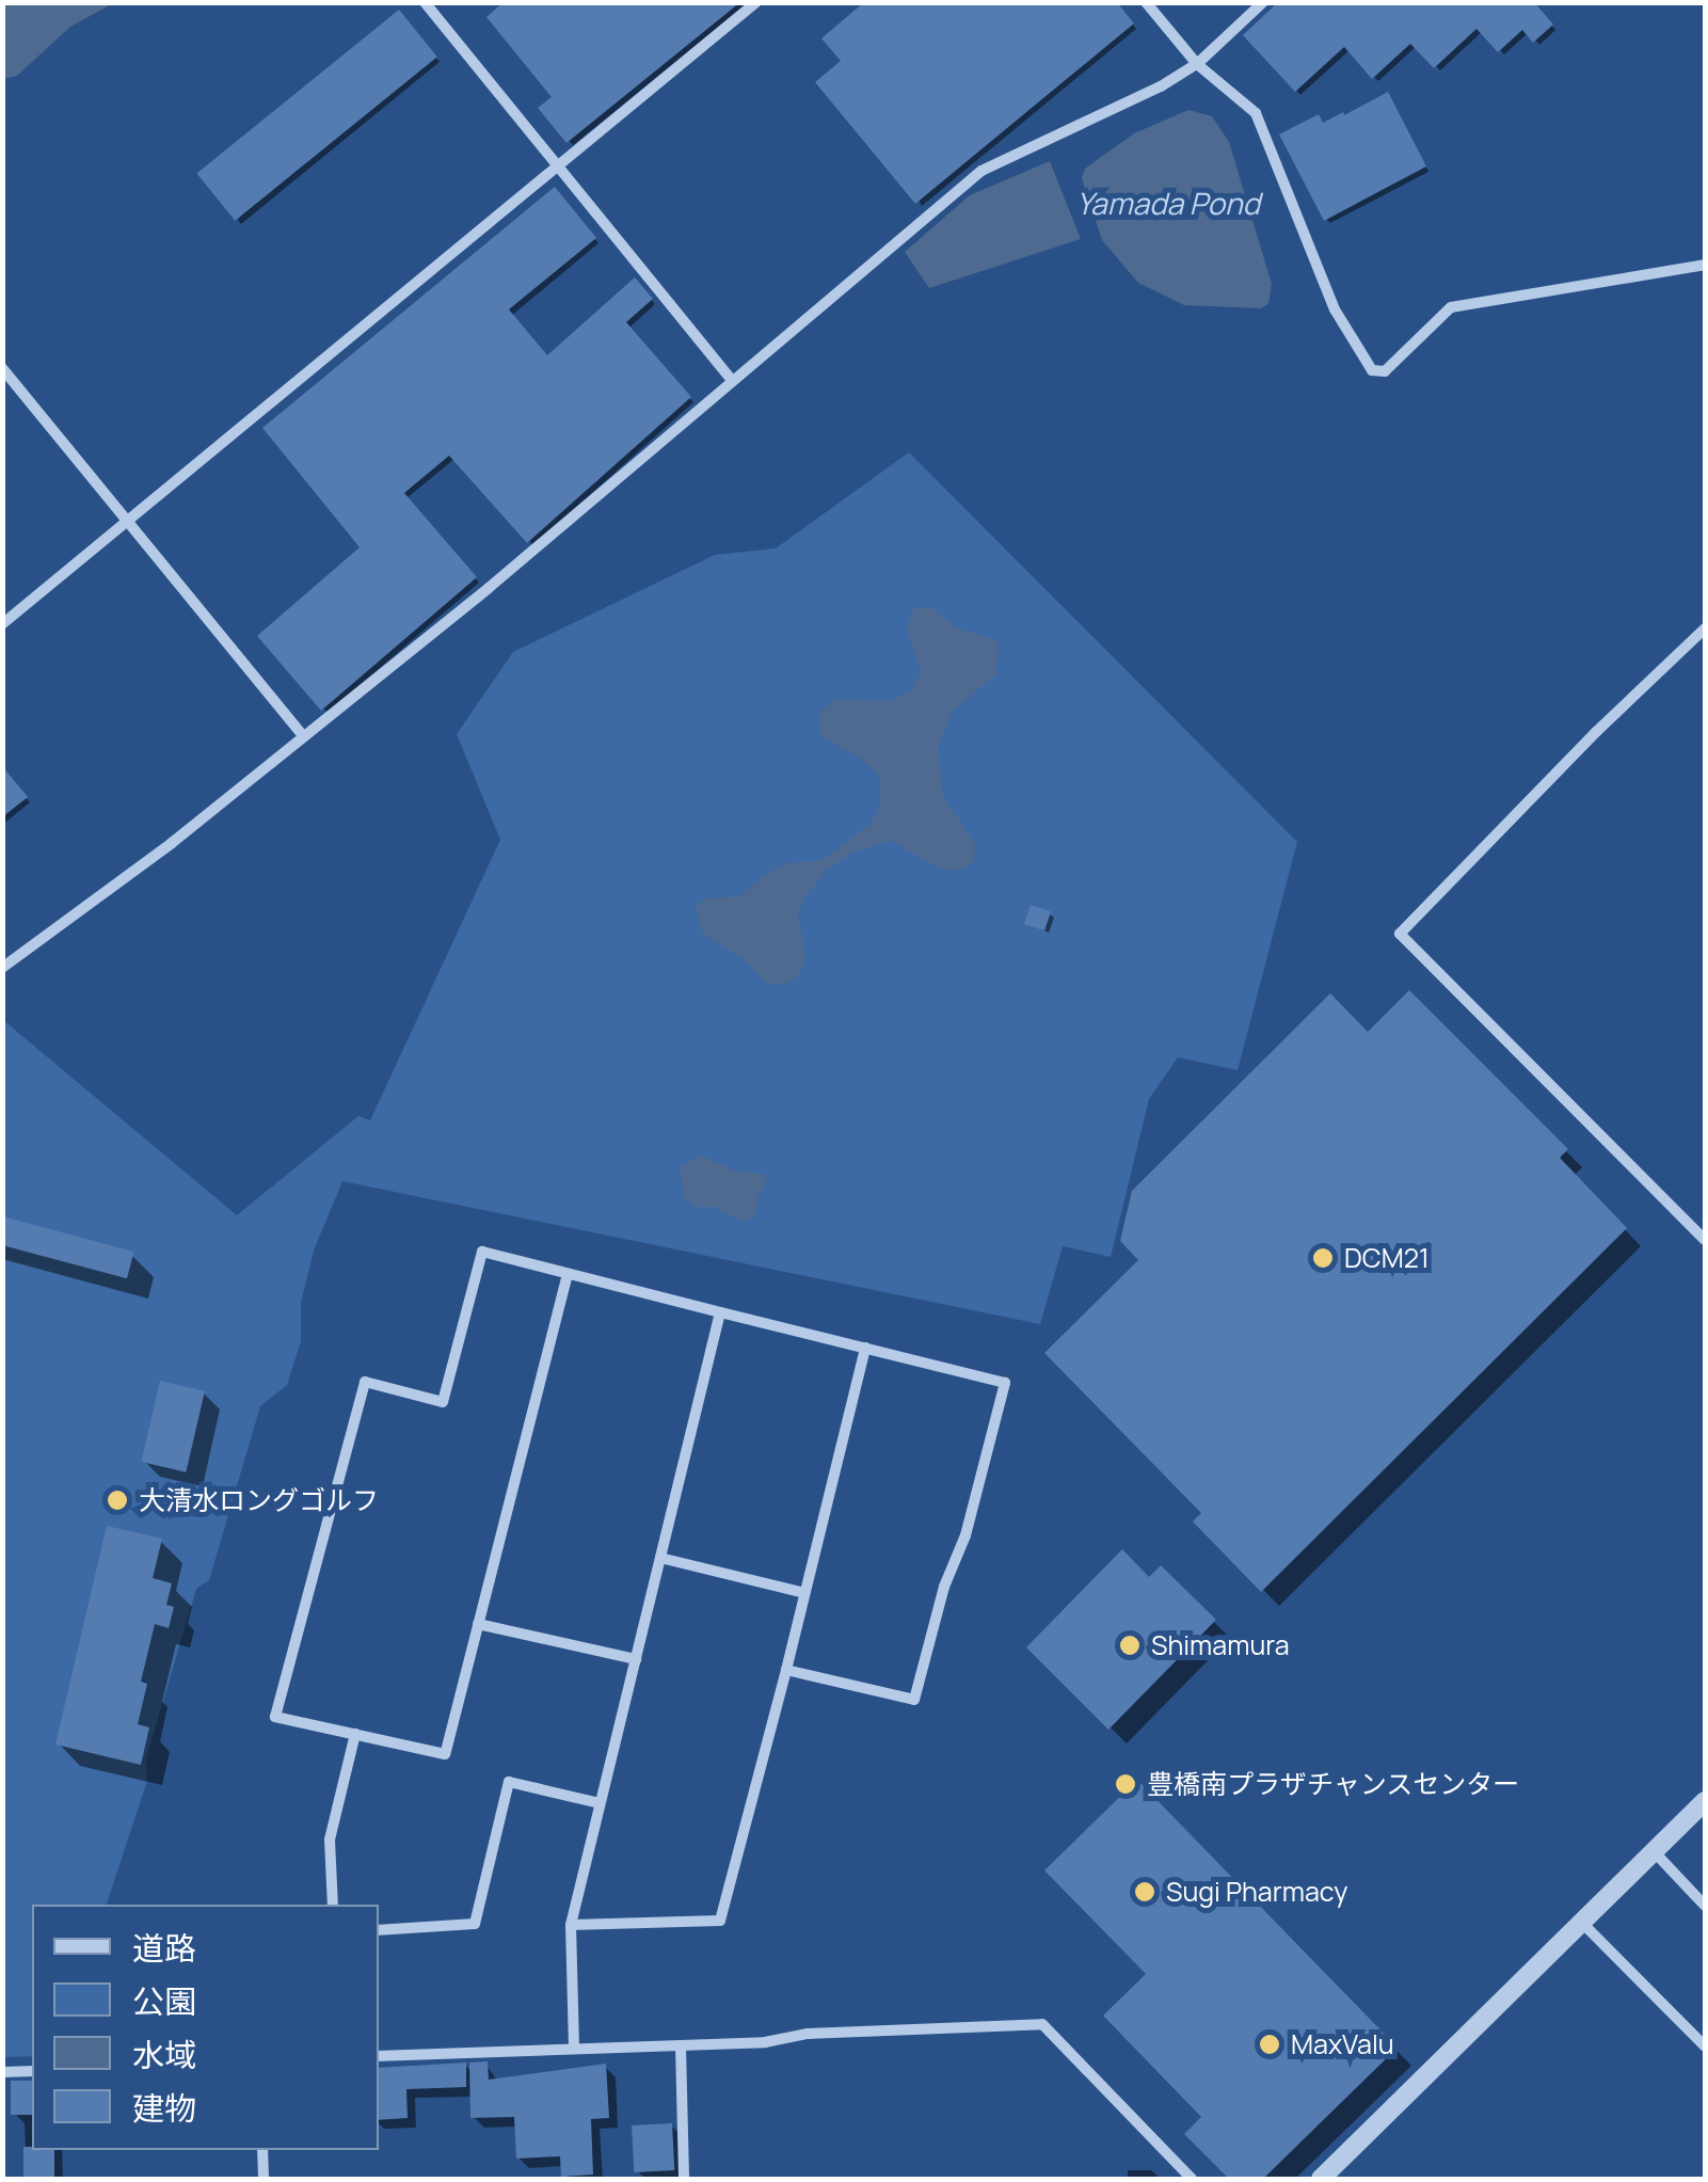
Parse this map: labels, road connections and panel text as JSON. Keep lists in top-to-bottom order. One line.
{"water":["Yamada Pond"],"places":["DCM21","大清水ロングゴルフ","Shimamura","豊橋南プラザチャンスセンター","Sugi Pharmacy","MaxValu"],"legend":["道路","公園","水域","建物"]}
